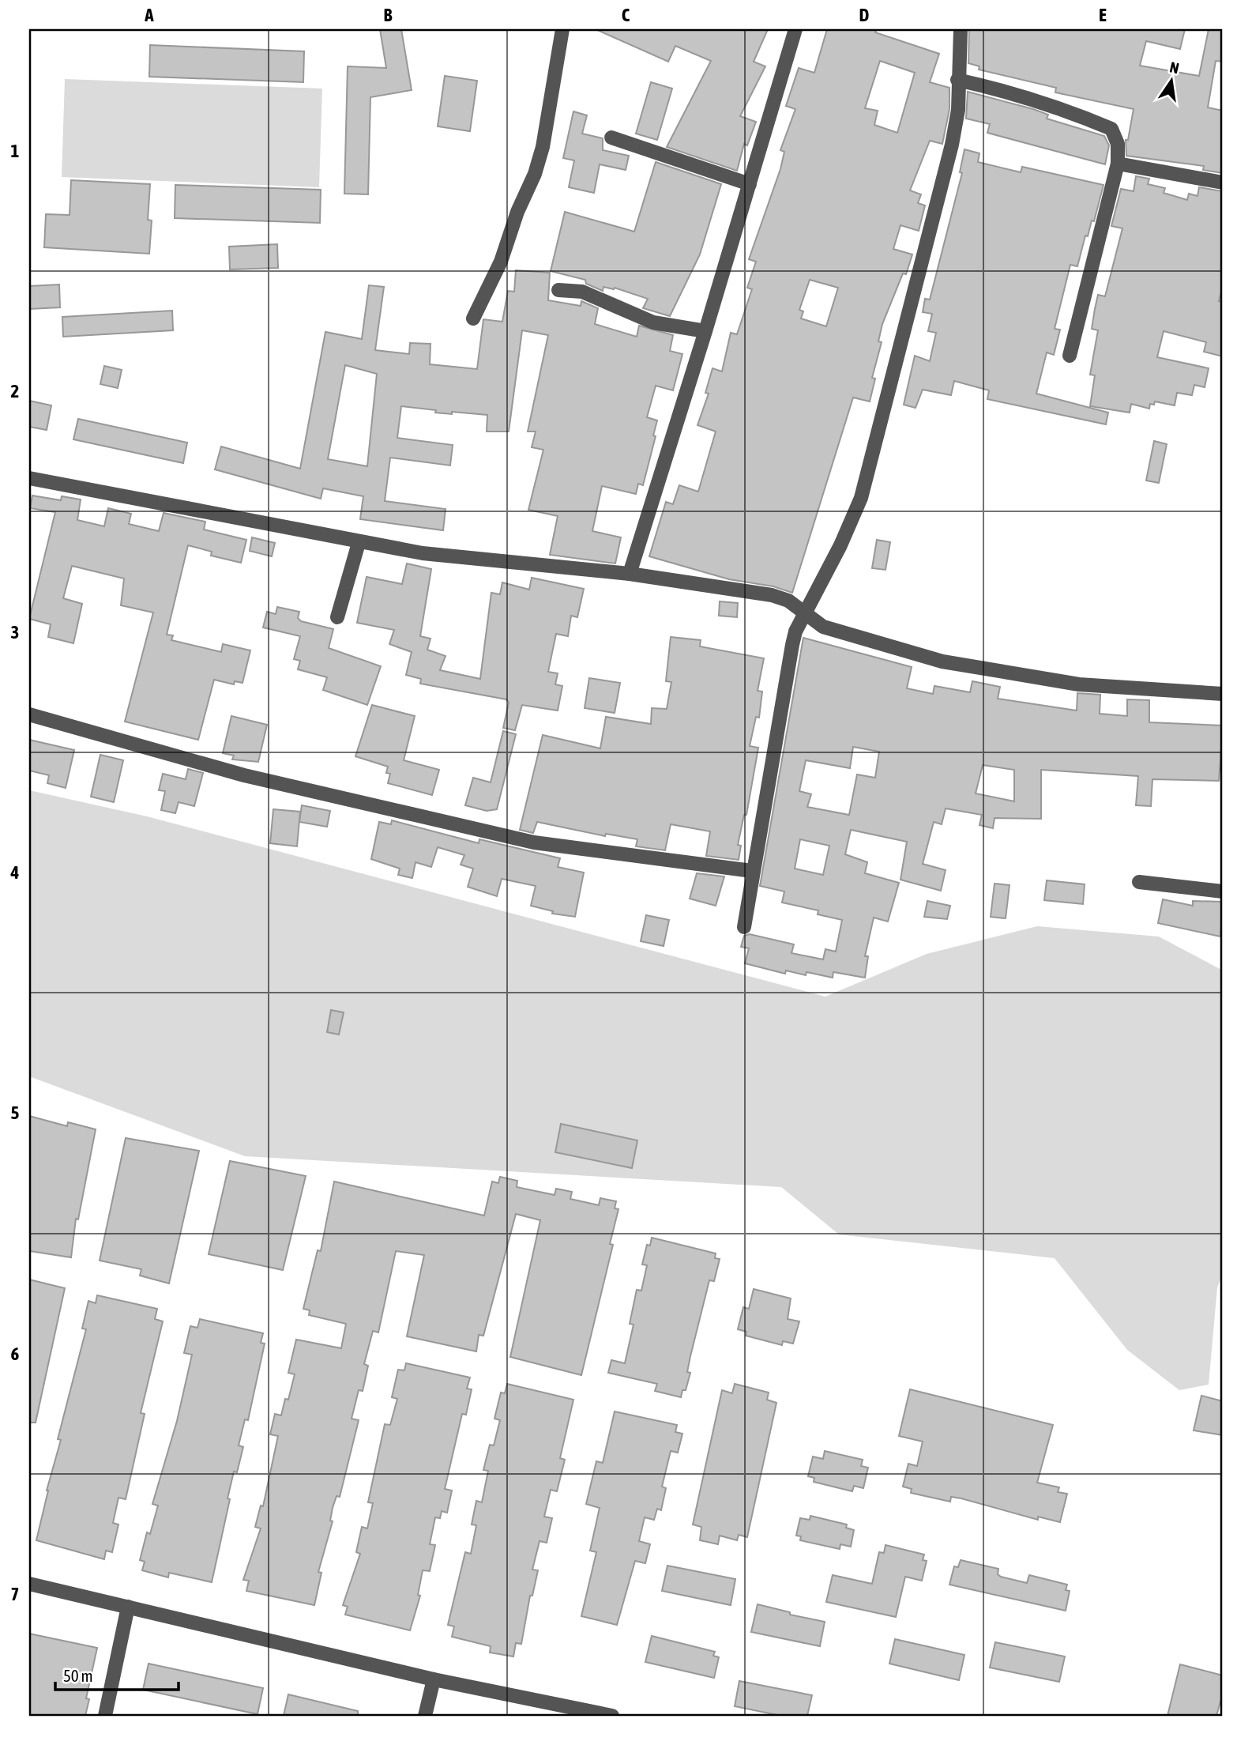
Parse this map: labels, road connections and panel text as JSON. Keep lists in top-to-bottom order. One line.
{"scale_bar":"50 m","north":"top","grid":{"columns":["A","B","C","D","E"],"rows":["1","2","3","4","5","6","7"]}}
